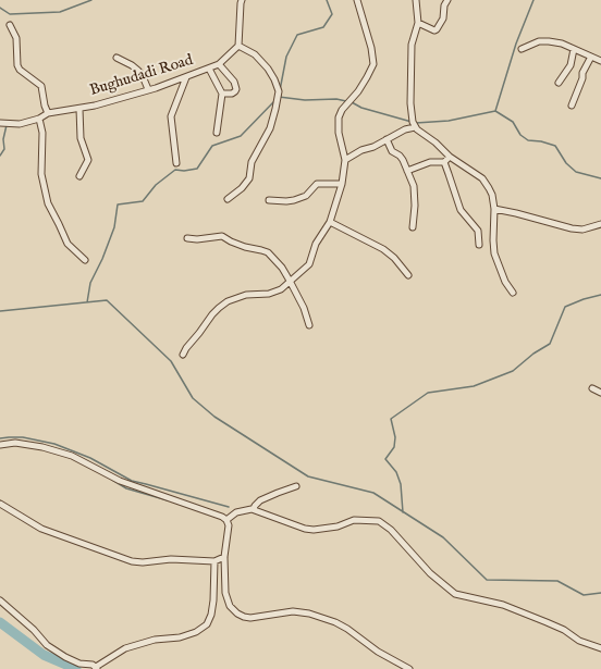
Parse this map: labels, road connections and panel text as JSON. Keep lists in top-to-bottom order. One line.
{"streets":{"street":["Bughudadi Road"]}}
